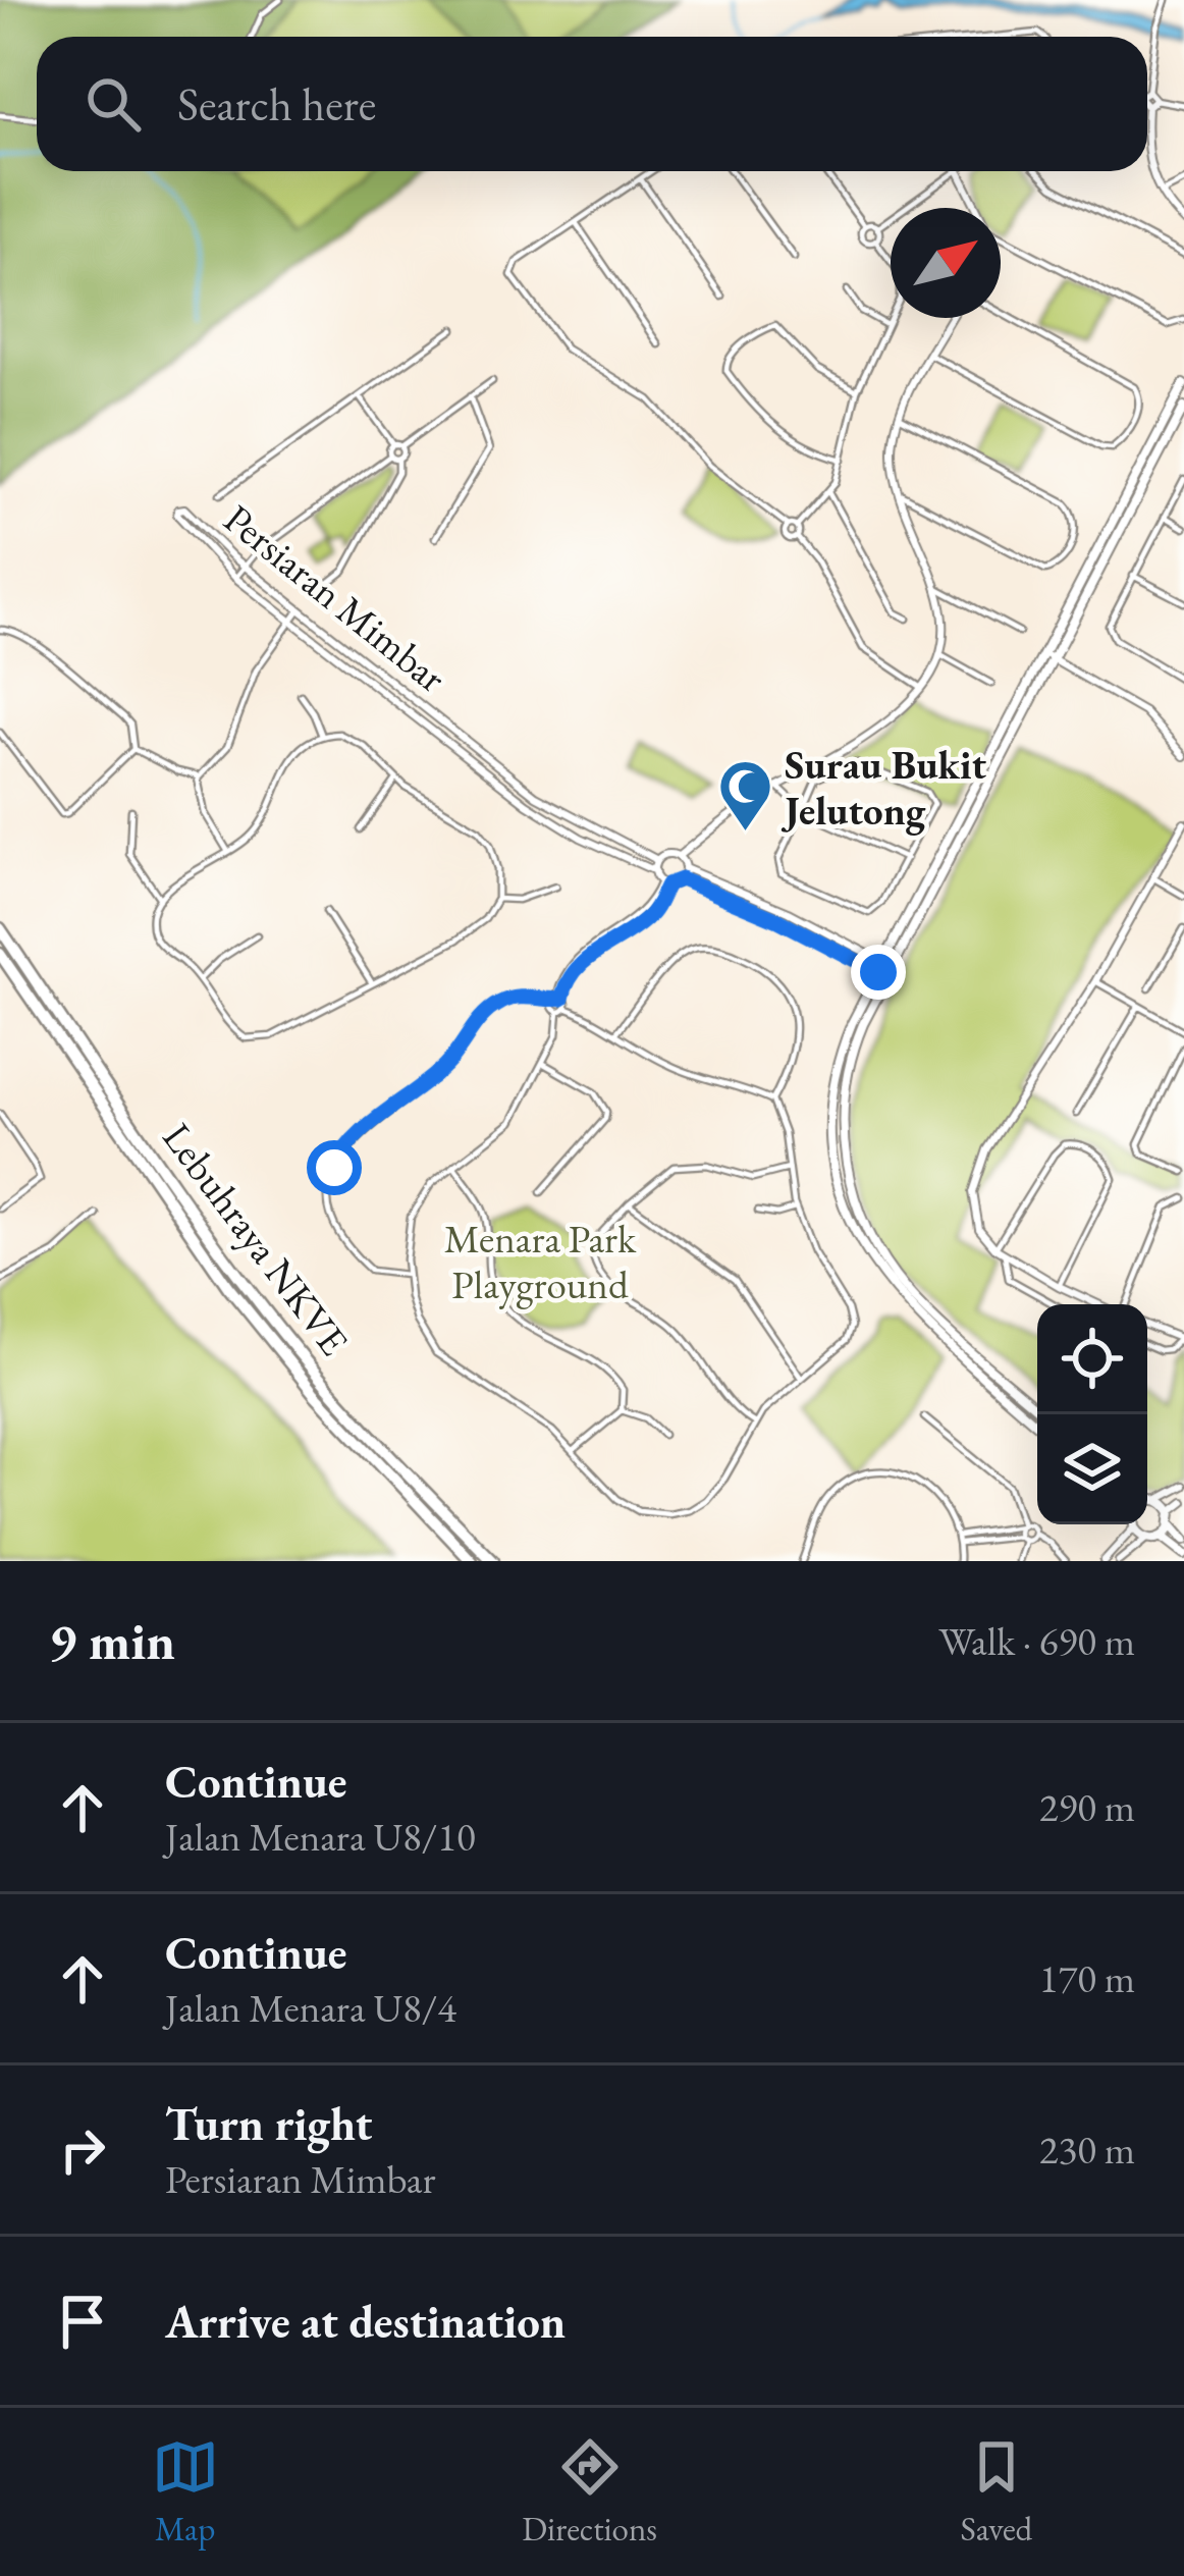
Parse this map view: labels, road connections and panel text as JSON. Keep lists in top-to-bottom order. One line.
{"streets":{"highway":["Lebuhraya NKVE"],"street":["Persiaran Mimbar"]},"parks":["Menara Park Playground"],"places":{"mosque":["Surau Bukit Jelutong"]},"north":"top right","page":{"search":"Search here","heading":["9 min","Walk · 690 m"],"list":[["Continue","Jalan Menara U8/10","290 m"],["Continue","Jalan Menara U8/4","170 m"],["Turn right","Persiaran Mimbar","230 m"],"Arrive at destination"],"nav":["Map","Directions","Saved"]}}
